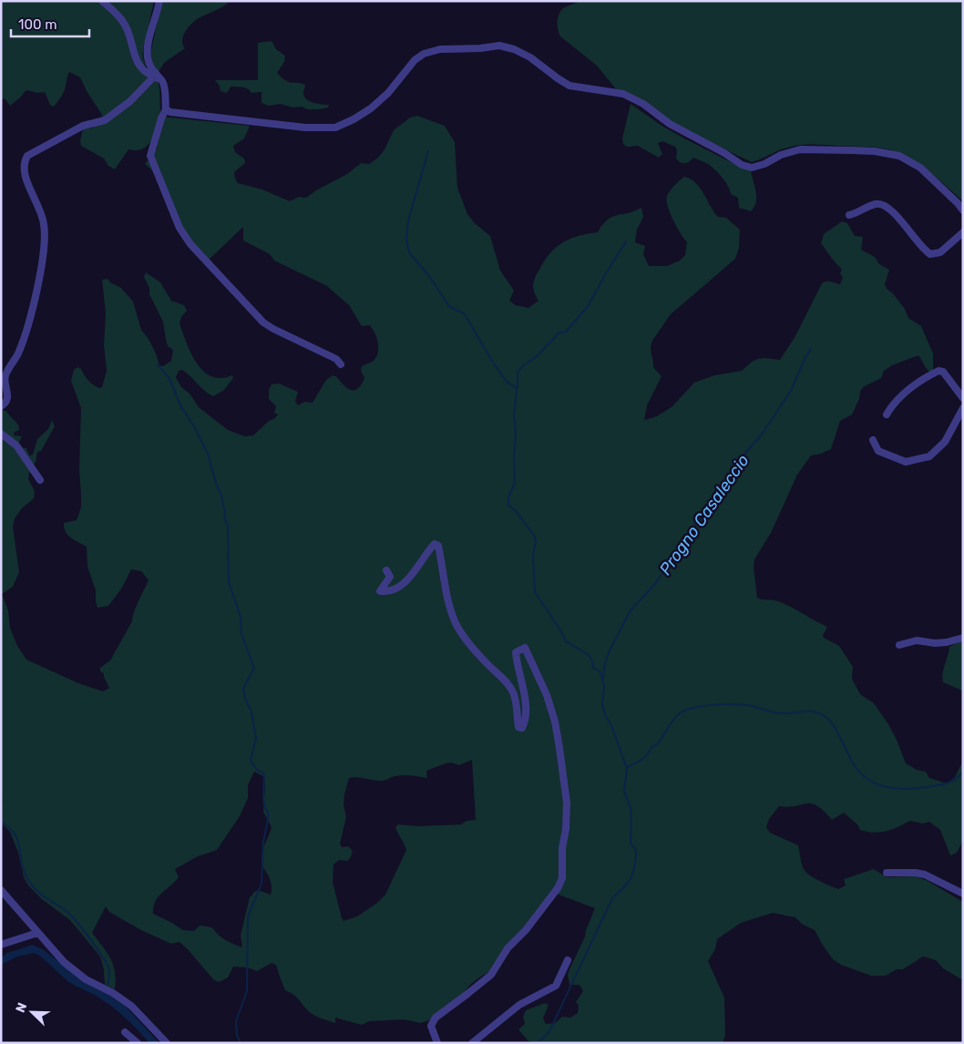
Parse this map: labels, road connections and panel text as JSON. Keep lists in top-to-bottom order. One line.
{"water":["Progno Casaleccio"],"scale_bar":"100 m","north":"top left"}
